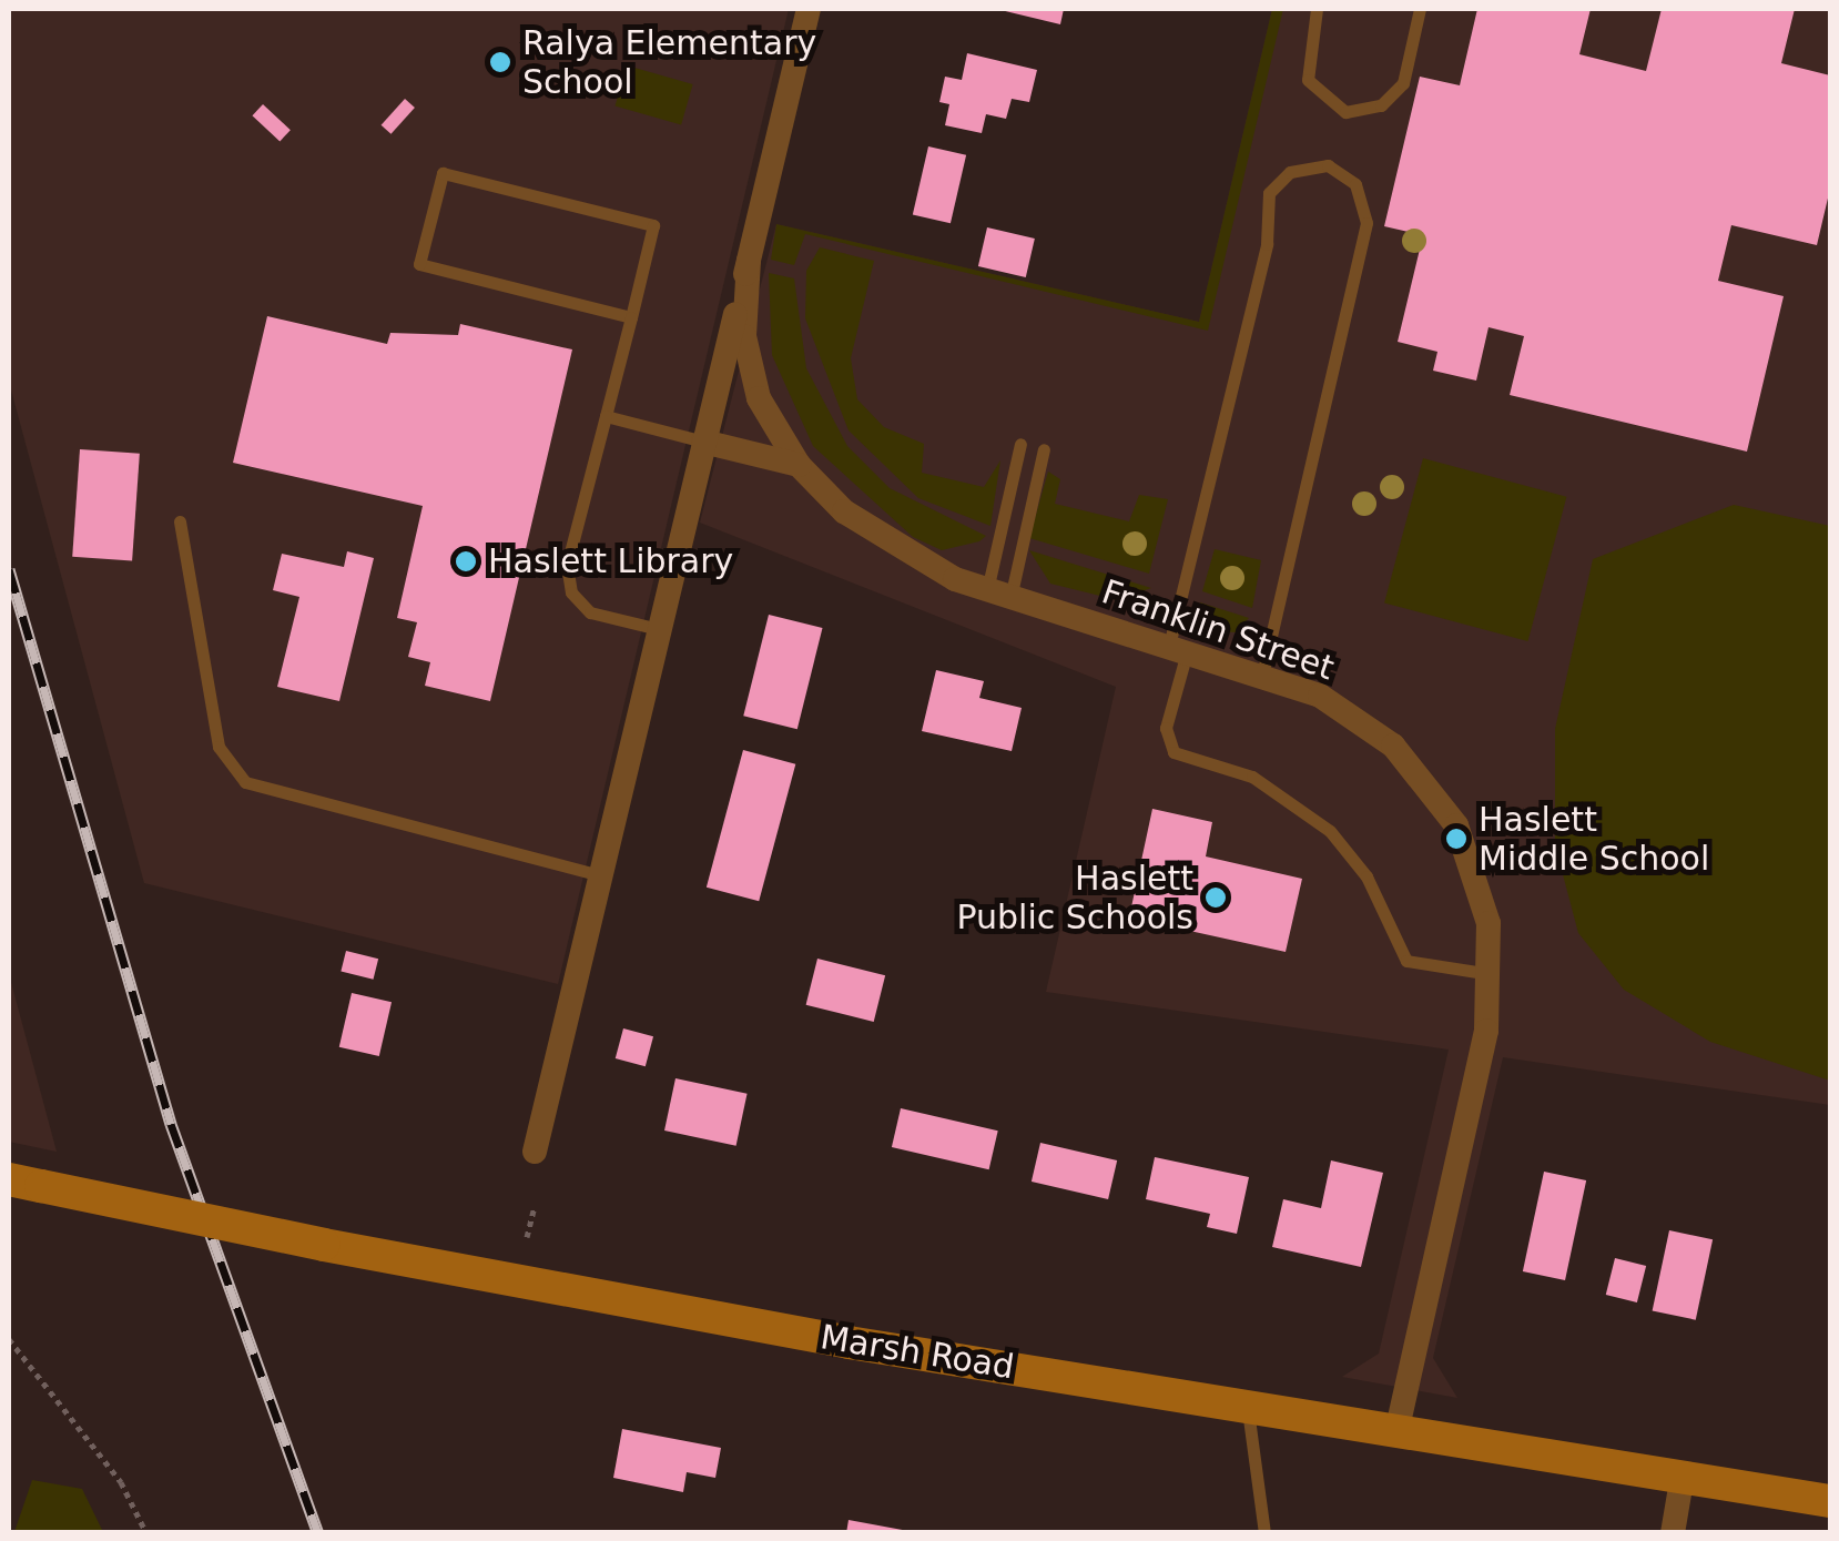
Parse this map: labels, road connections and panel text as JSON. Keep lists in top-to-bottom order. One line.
{"streets":{"main road":["Marsh Road"],"street":["Franklin Street"]},"crossings":[["Franklin Street","Marsh Road"]],"places":["Ralya Elementary School","Haslett Library","Haslett Middle School","Haslett Public Schools"]}
